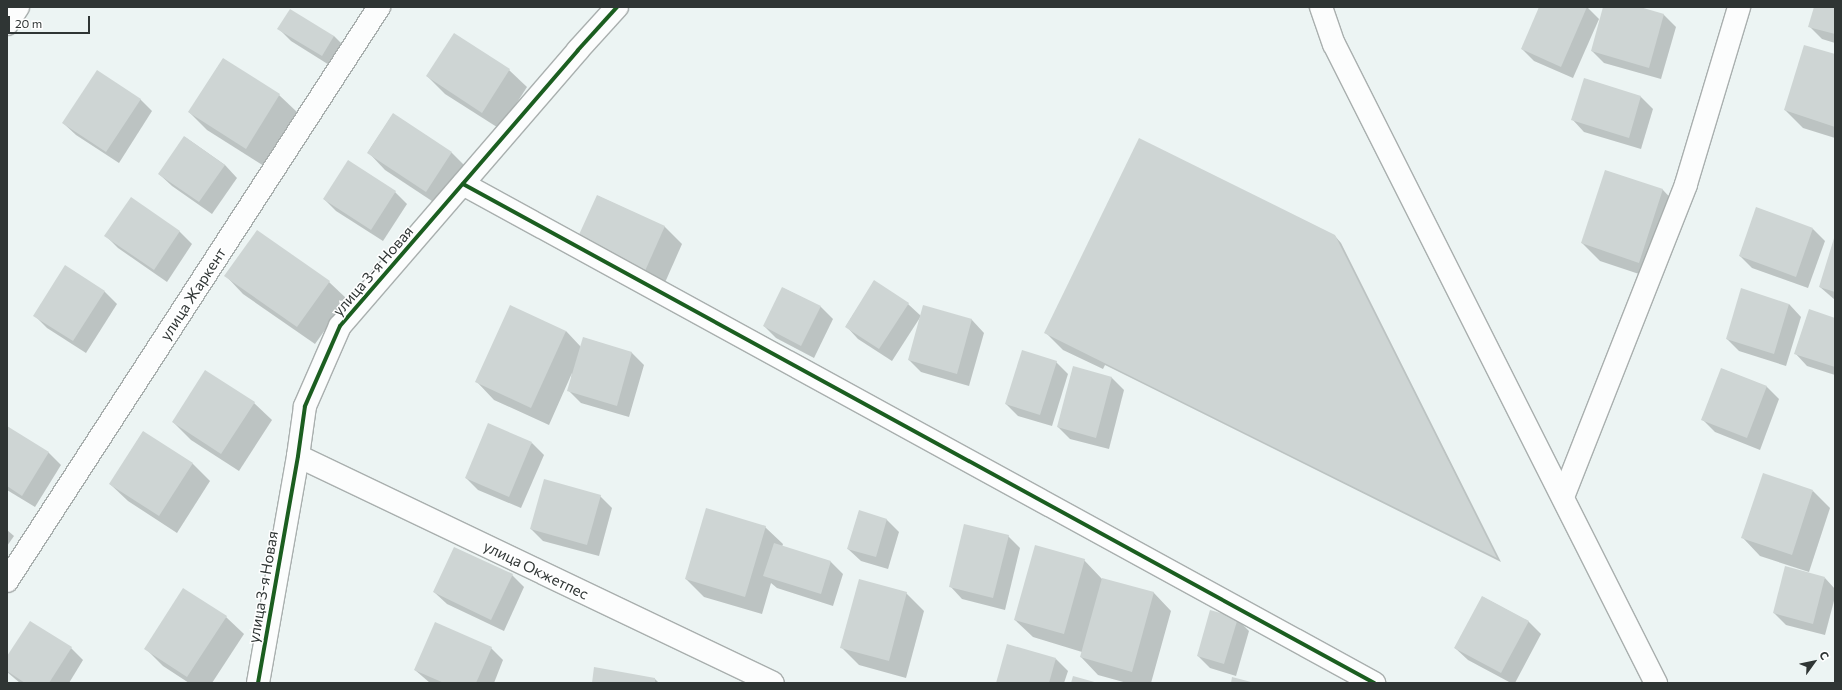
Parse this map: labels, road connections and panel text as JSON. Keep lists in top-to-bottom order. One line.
{"streets":{"street":["улица 3-я Новая","улица Жаркент","улица Окжетпес"]},"crossings":[["улица 3-я Новая","улица Окжетпес"]],"scale_bar":"20 m","north":"top right"}
